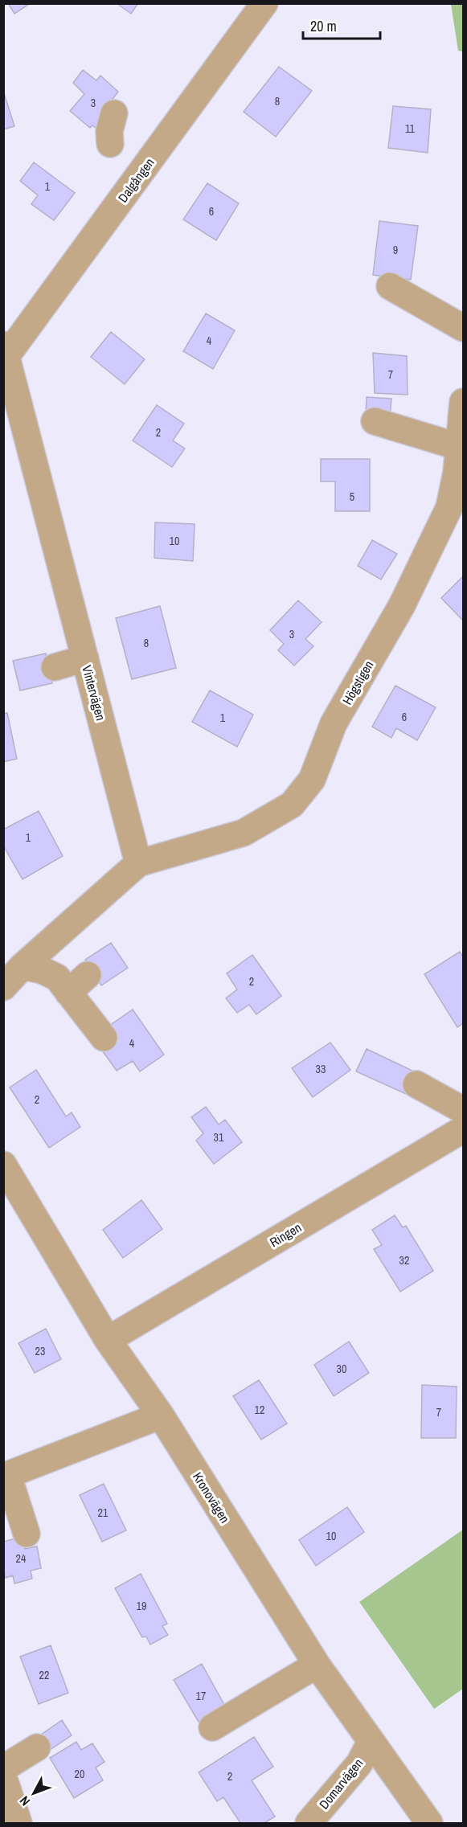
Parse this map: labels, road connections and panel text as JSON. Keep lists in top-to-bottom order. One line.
{"streets":{"street":["Dalgången","Högstigen","Vintervägen","Ringen","Kronovägen","Domarvägen"]},"crossings":[["Dalgången","Vintervägen"],["Högstigen","Vintervägen"],["Ringen","Kronovägen"],["Kronovägen","Domarvägen"]],"house_numbers":["8","3","11","1","6","9","4","7","2","5","10","3","8","6","1","1","2","4","33","2","31","32","23","30","12","7","21","10","24","19","22","17","20","2"],"scale_bar":"20 m","north":"bottom left"}
